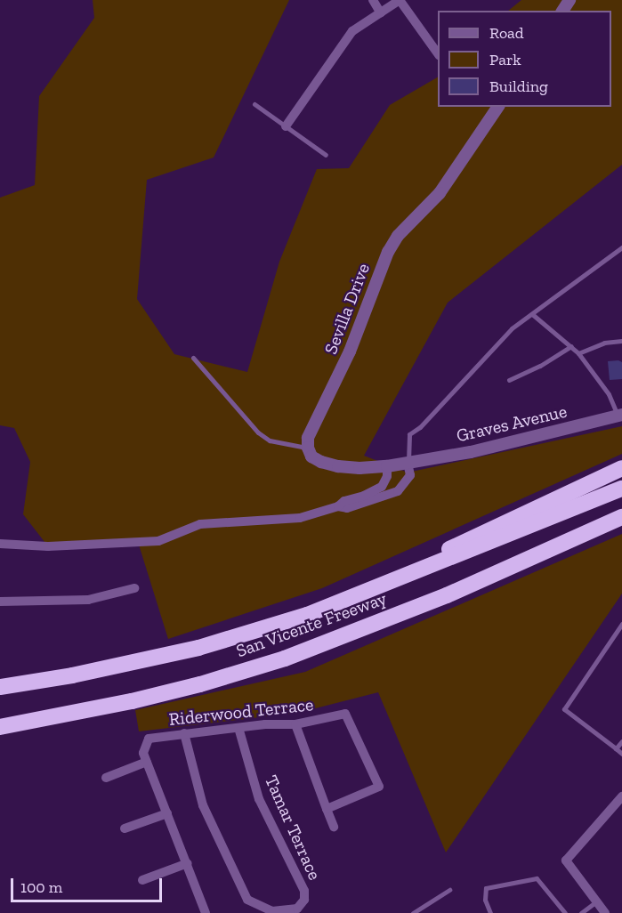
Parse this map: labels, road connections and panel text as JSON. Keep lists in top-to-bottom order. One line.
{"streets":{"highway":["San Vicente Freeway"],"street":["Sevilla Drive","Graves Avenue","Riderwood Terrace","Tamar Terrace"]},"crossings":[["Riderwood Terrace","Tamar Terrace"]],"legend":["Road","Park","Building"],"scale_bar":"100 m"}
